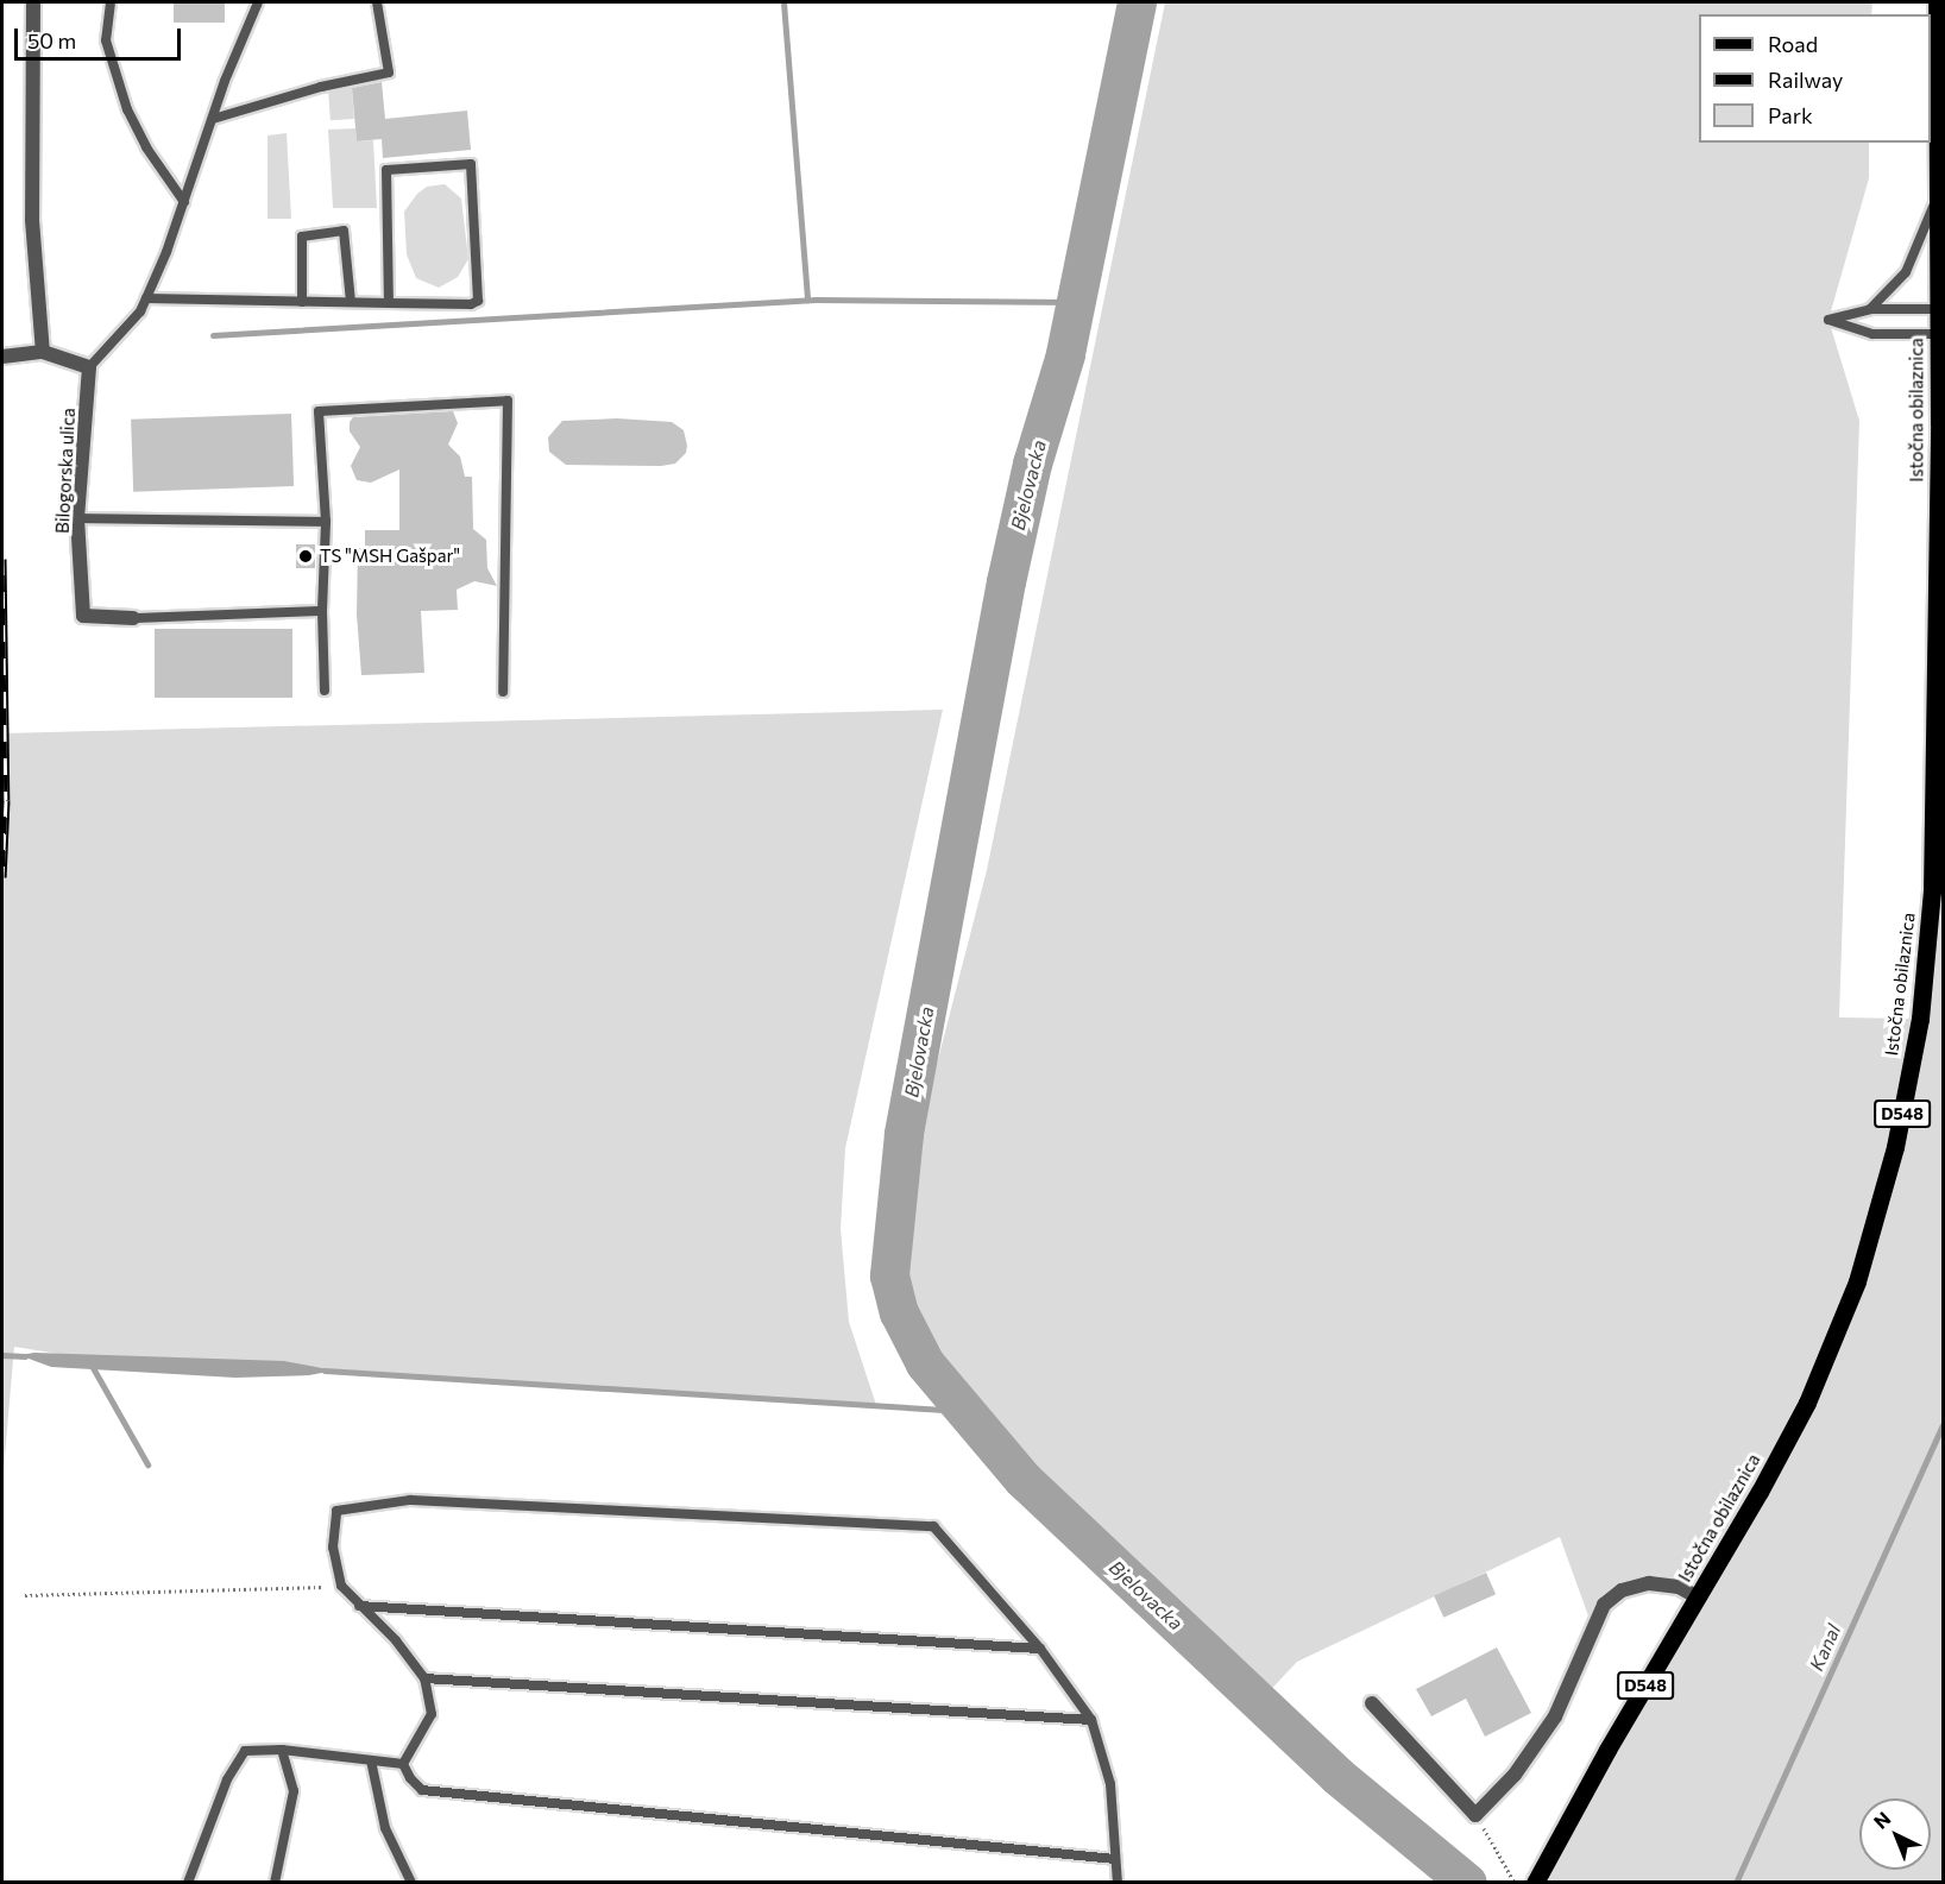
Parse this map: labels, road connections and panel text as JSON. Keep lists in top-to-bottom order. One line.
{"streets":{"main road":["Istočna obilaznica","D548"],"street":["Bilogorska ulica"]},"water":["Bjelovacka","Kanal"],"places":["TS \"MSH Gašpar\""],"legend":["Road","Railway","Park"],"scale_bar":"50 m","north":"top left"}
